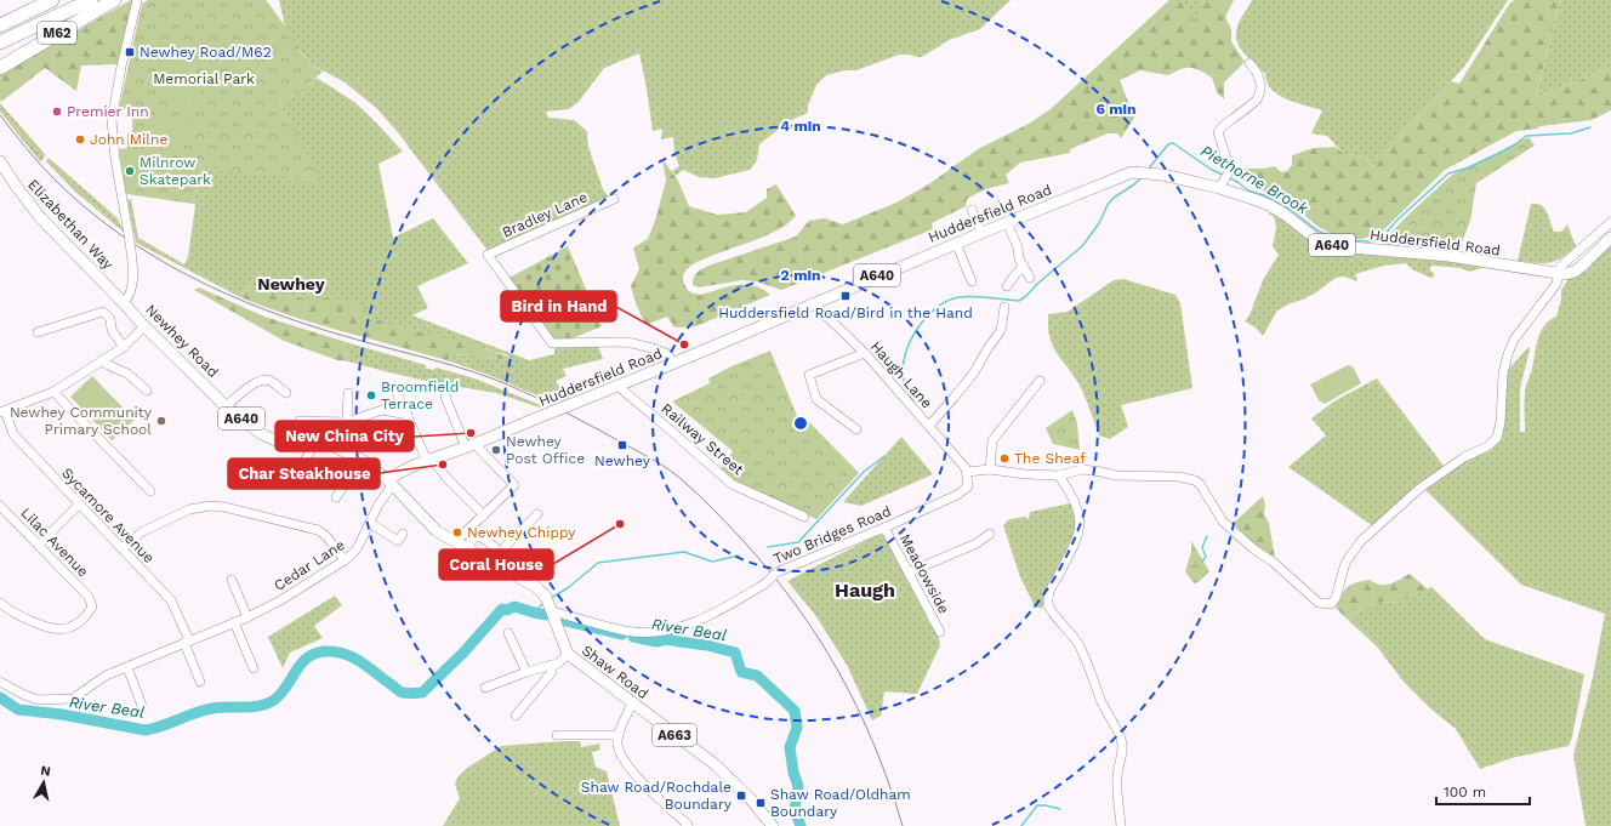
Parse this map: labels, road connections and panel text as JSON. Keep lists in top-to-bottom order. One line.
{"streets":{"highway":["M62"],"main road":["Huddersfield Road","Elizabethan Way","A640","Newhey Road","Shaw Road","A663"],"street":["Bradley Lane","Haugh Lane","Railway Street","Sycamore Avenue","Two Bridges Road","Lilac Avenue","Cedar Lane","Meadowside"]},"crossings":[["Huddersfield Road","Bradley Lane"],["Huddersfield Road","Newhey Road"],["Huddersfield Road","Haugh Lane"],["Huddersfield Road","Railway Street"],["Huddersfield Road","Cedar Lane"],["Huddersfield Road","Shaw Road"],["Elizabethan Way","Newhey Road"],["Newhey Road","Cedar Lane"],["Newhey Road","Shaw Road"],["Haugh Lane","Two Bridges Road"],["Sycamore Avenue","Cedar Lane"],["Two Bridges Road","Meadowside"],["Two Bridges Road","Shaw Road"],["Cedar Lane","Shaw Road"]],"districts":["Newhey","Haugh"],"water":["Piethorne Brook","River Beal"],"parks":["Memorial Park"],"places":{"transit":["Newhey Road/M62","Huddersfield Road/Bird in the Hand","Newhey","Shaw Road/Rochdale Boundary","Shaw Road/Oldham Boundary"],"other":["Premier Inn","John Milne","Milnrow Skatepark","Bird in Hand","Broomfield Terrace","Newhey Community Primary School","New China City","Newhey Post Office","The Sheaf","Char Steakhouse","Coral House","Newhey Chippy"]},"scale_bar":"100 m","north":"top","rings":["6 min","4 min","2 min"]}
